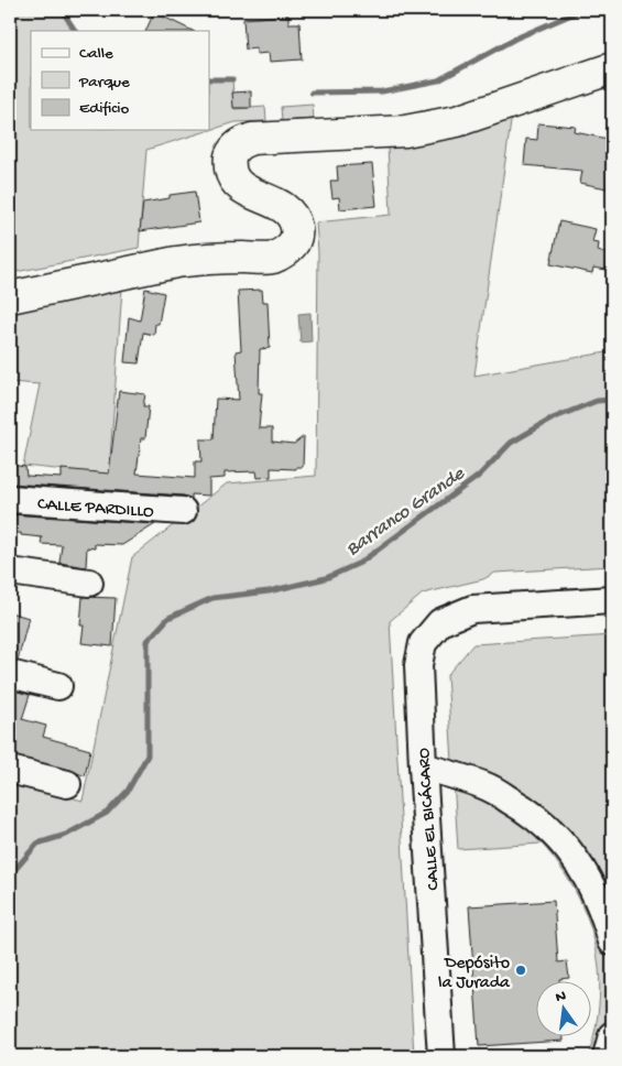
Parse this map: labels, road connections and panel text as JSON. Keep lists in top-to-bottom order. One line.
{"streets":{"street":["CALLE PARDILLO","CALLE EL BICÁCARO"]},"water":["Barranco Grande"],"places":["Depósito la Jurada"],"legend":["Calle","Parque","Edificio"],"north":"top"}
